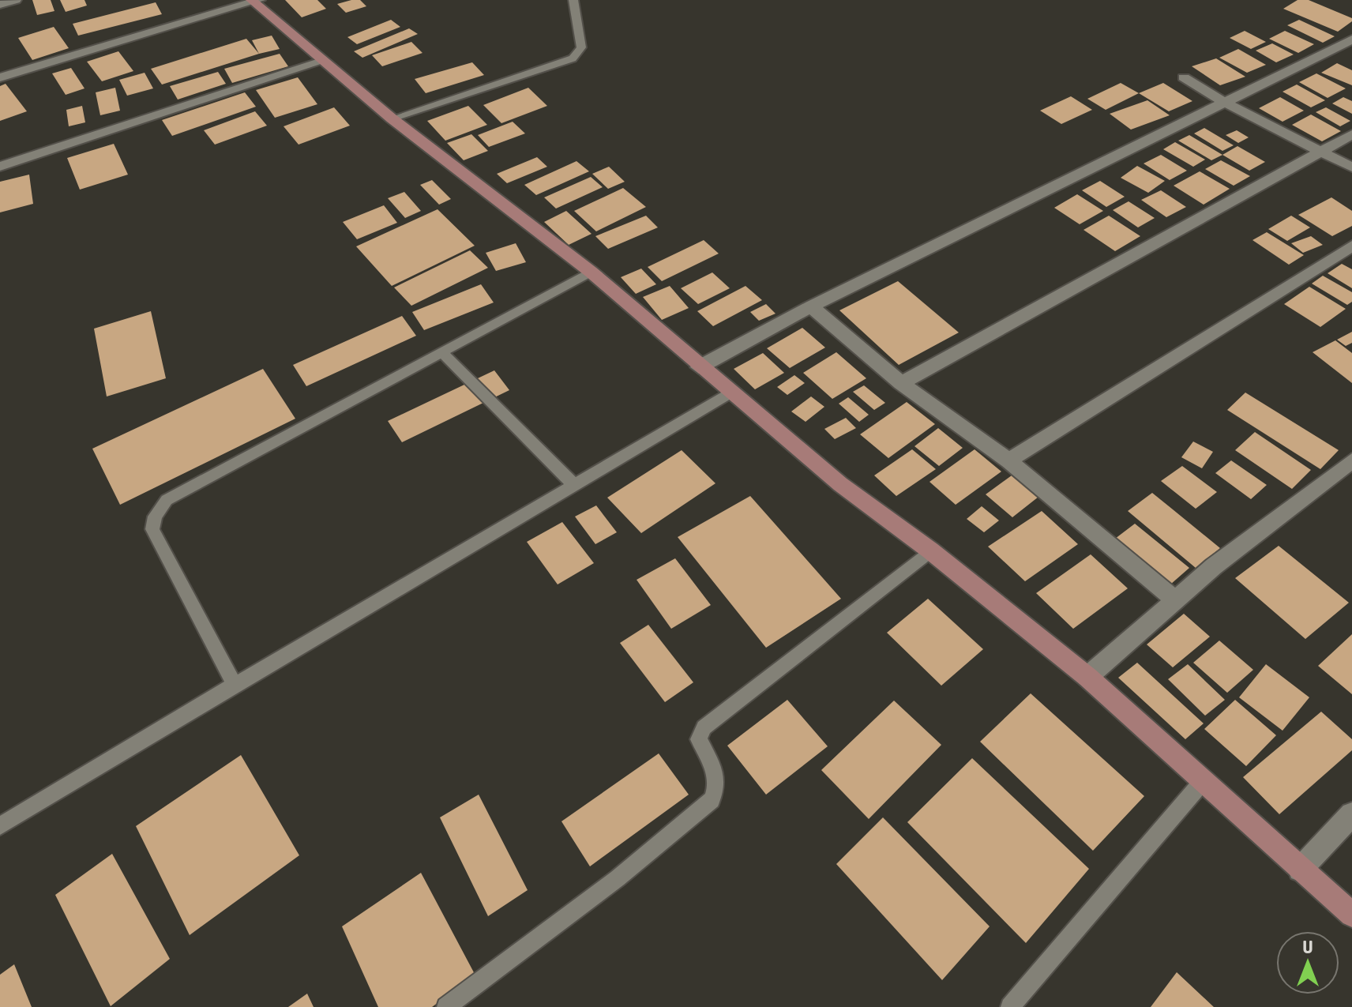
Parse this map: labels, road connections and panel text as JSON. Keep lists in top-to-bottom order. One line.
{"north":"top"}
